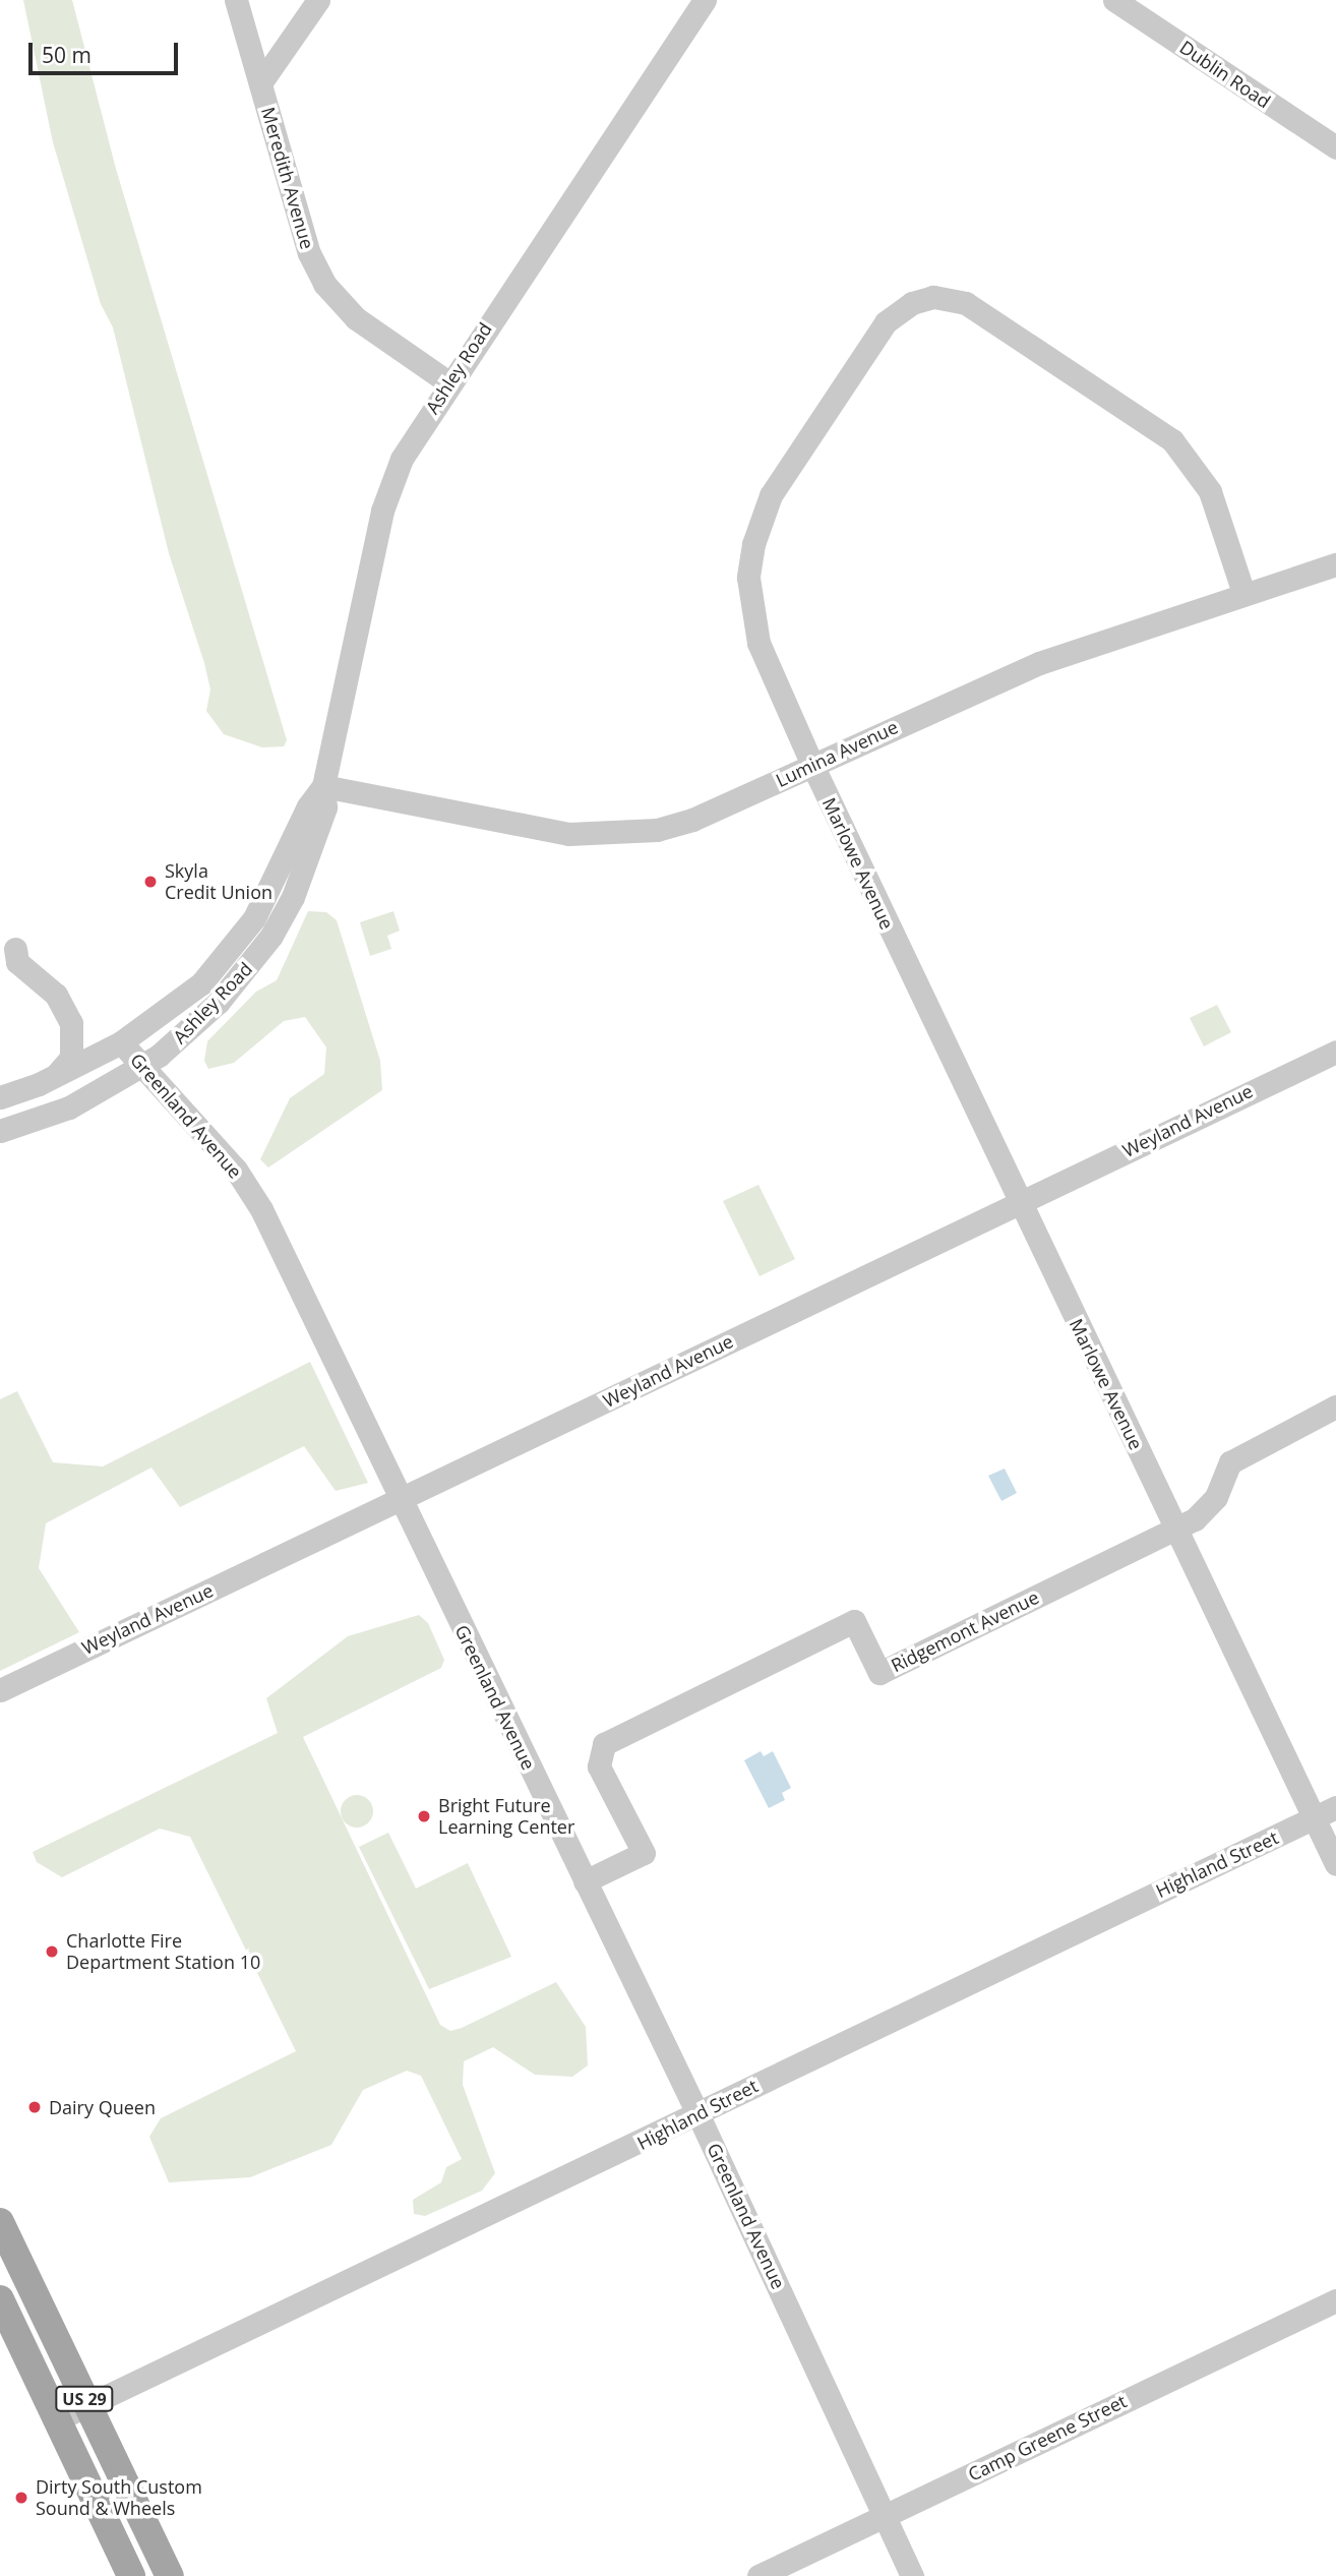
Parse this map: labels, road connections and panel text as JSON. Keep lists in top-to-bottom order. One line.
{"streets":{"main road":["US 29"],"street":["Dublin Road","Meredith Avenue","Ashley Road","Lumina Avenue","Marlowe Avenue","Greenland Avenue","Weyland Avenue","Ridgemont Avenue","Highland Street","Camp Greene Street"]},"crossings":[["Meredith Avenue","Ashley Road"],["Ashley Road","Lumina Avenue"],["Ashley Road","Greenland Avenue"],["Lumina Avenue","Marlowe Avenue"],["Marlowe Avenue","Weyland Avenue"],["Marlowe Avenue","Ridgemont Avenue"],["Marlowe Avenue","Highland Street"],["Greenland Avenue","Weyland Avenue"],["Greenland Avenue","Ridgemont Avenue"],["Greenland Avenue","Highland Street"],["Greenland Avenue","Camp Greene Street"],["Highland Street","US 29"]],"places":["Skyla Credit Union","Bright Future Learning Center","Charlotte Fire Department Station 10","Dairy Queen","Dirty South Custom Sound & Wheels"],"scale_bar":"50 m"}
